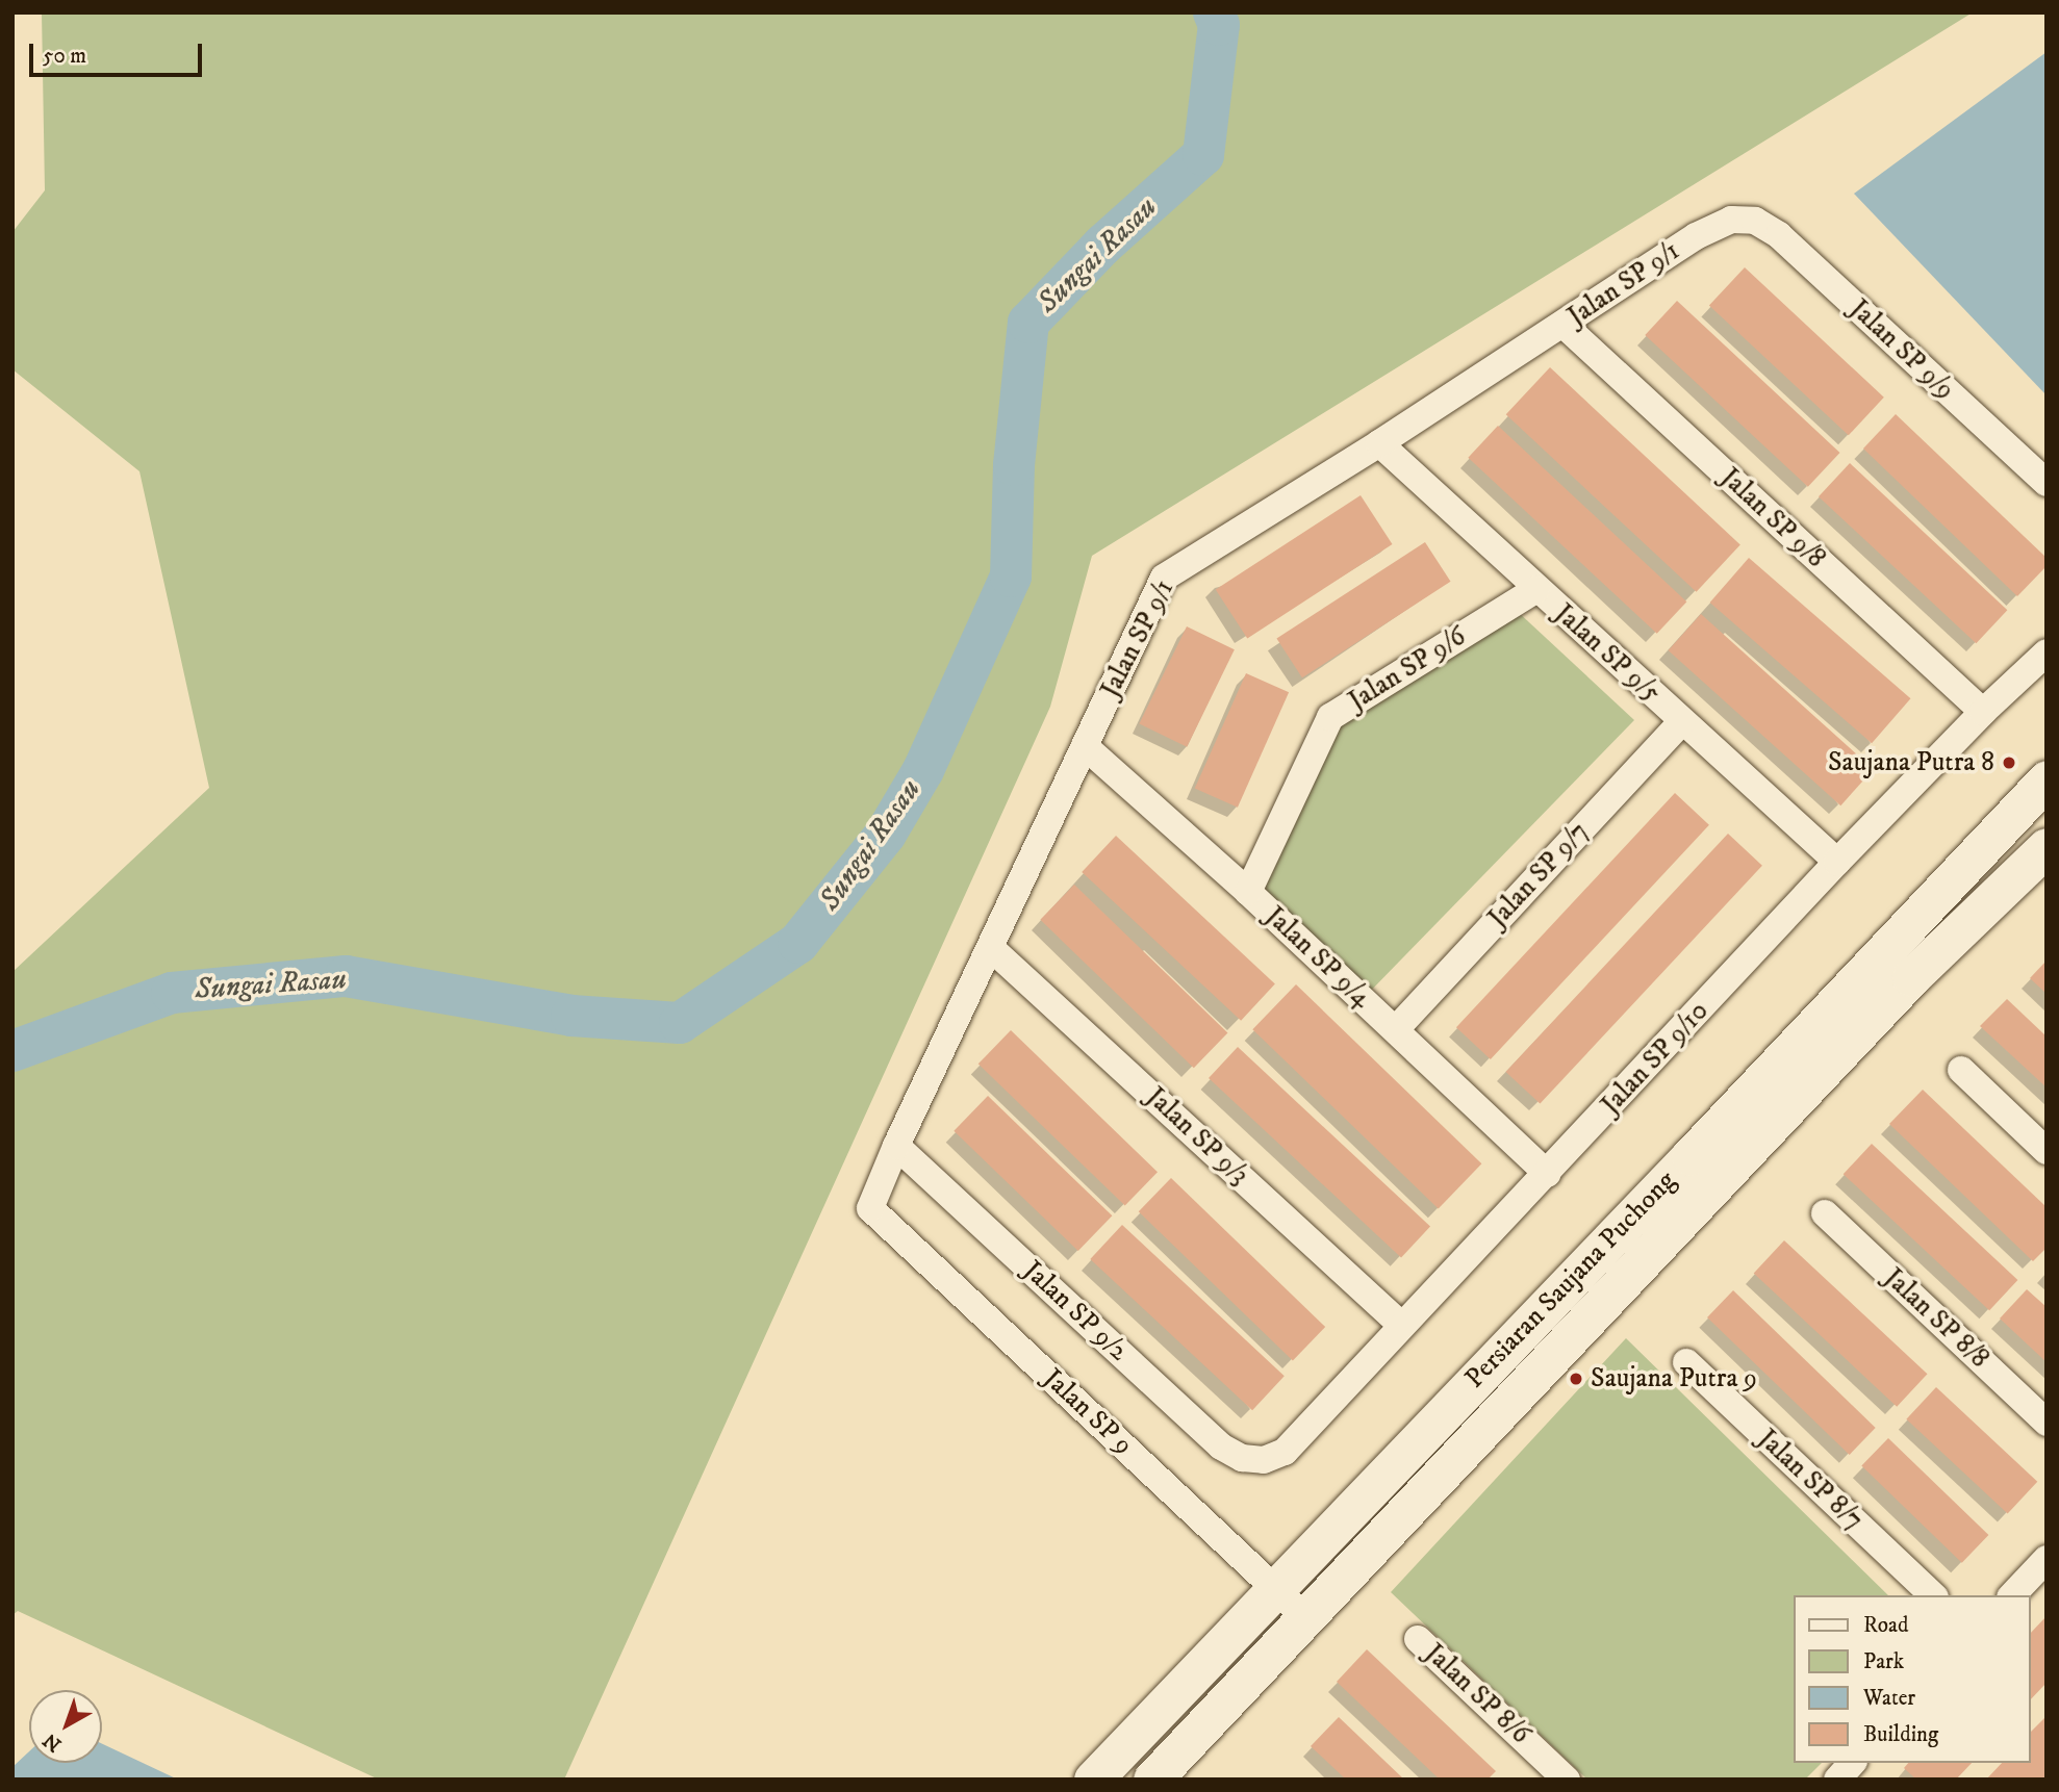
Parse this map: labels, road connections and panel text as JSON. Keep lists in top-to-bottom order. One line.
{"streets":{"street":["Jalan SP 9/1","Jalan SP 9/9","Jalan SP 9/8","Jalan SP 9/5","Jalan SP 9/6","Jalan SP 9/7","Jalan SP 9/4","Jalan SP 9/10","Jalan SP 9/3","Persiaran Saujana Puchong","Jalan SP 9/2","Jalan SP 8/8","Jalan SP 9","Jalan SP 8/7","Jalan SP 8/6"]},"crossings":[["Jalan SP 9/1","Jalan SP 9/9"],["Jalan SP 9/1","Jalan SP 9/8"],["Jalan SP 9/1","Jalan SP 9/5"],["Jalan SP 9/1","Jalan SP 9/4"],["Jalan SP 9/1","Jalan SP 9/3"],["Jalan SP 9/1","Jalan SP 9/2"],["Jalan SP 9/1","Jalan SP 9"],["Jalan SP 9/8","Jalan SP 9/10"],["Jalan SP 9/5","Jalan SP 9/6"],["Jalan SP 9/5","Jalan SP 9/7"],["Jalan SP 9/5","Jalan SP 9/10"],["Jalan SP 9/6","Jalan SP 9/4"],["Jalan SP 9/7","Jalan SP 9/4"],["Jalan SP 9/4","Jalan SP 9/10"],["Jalan SP 9/10","Jalan SP 9/3"],["Jalan SP 9/10","Jalan SP 9/2"],["Persiaran Saujana Puchong","Jalan SP 9"]],"water":["Sungai Rasau"],"places":["Saujana Putra 8","Saujana Putra 9"],"legend":["Road","Park","Water","Building"],"scale_bar":"50 m","north":"bottom left"}
